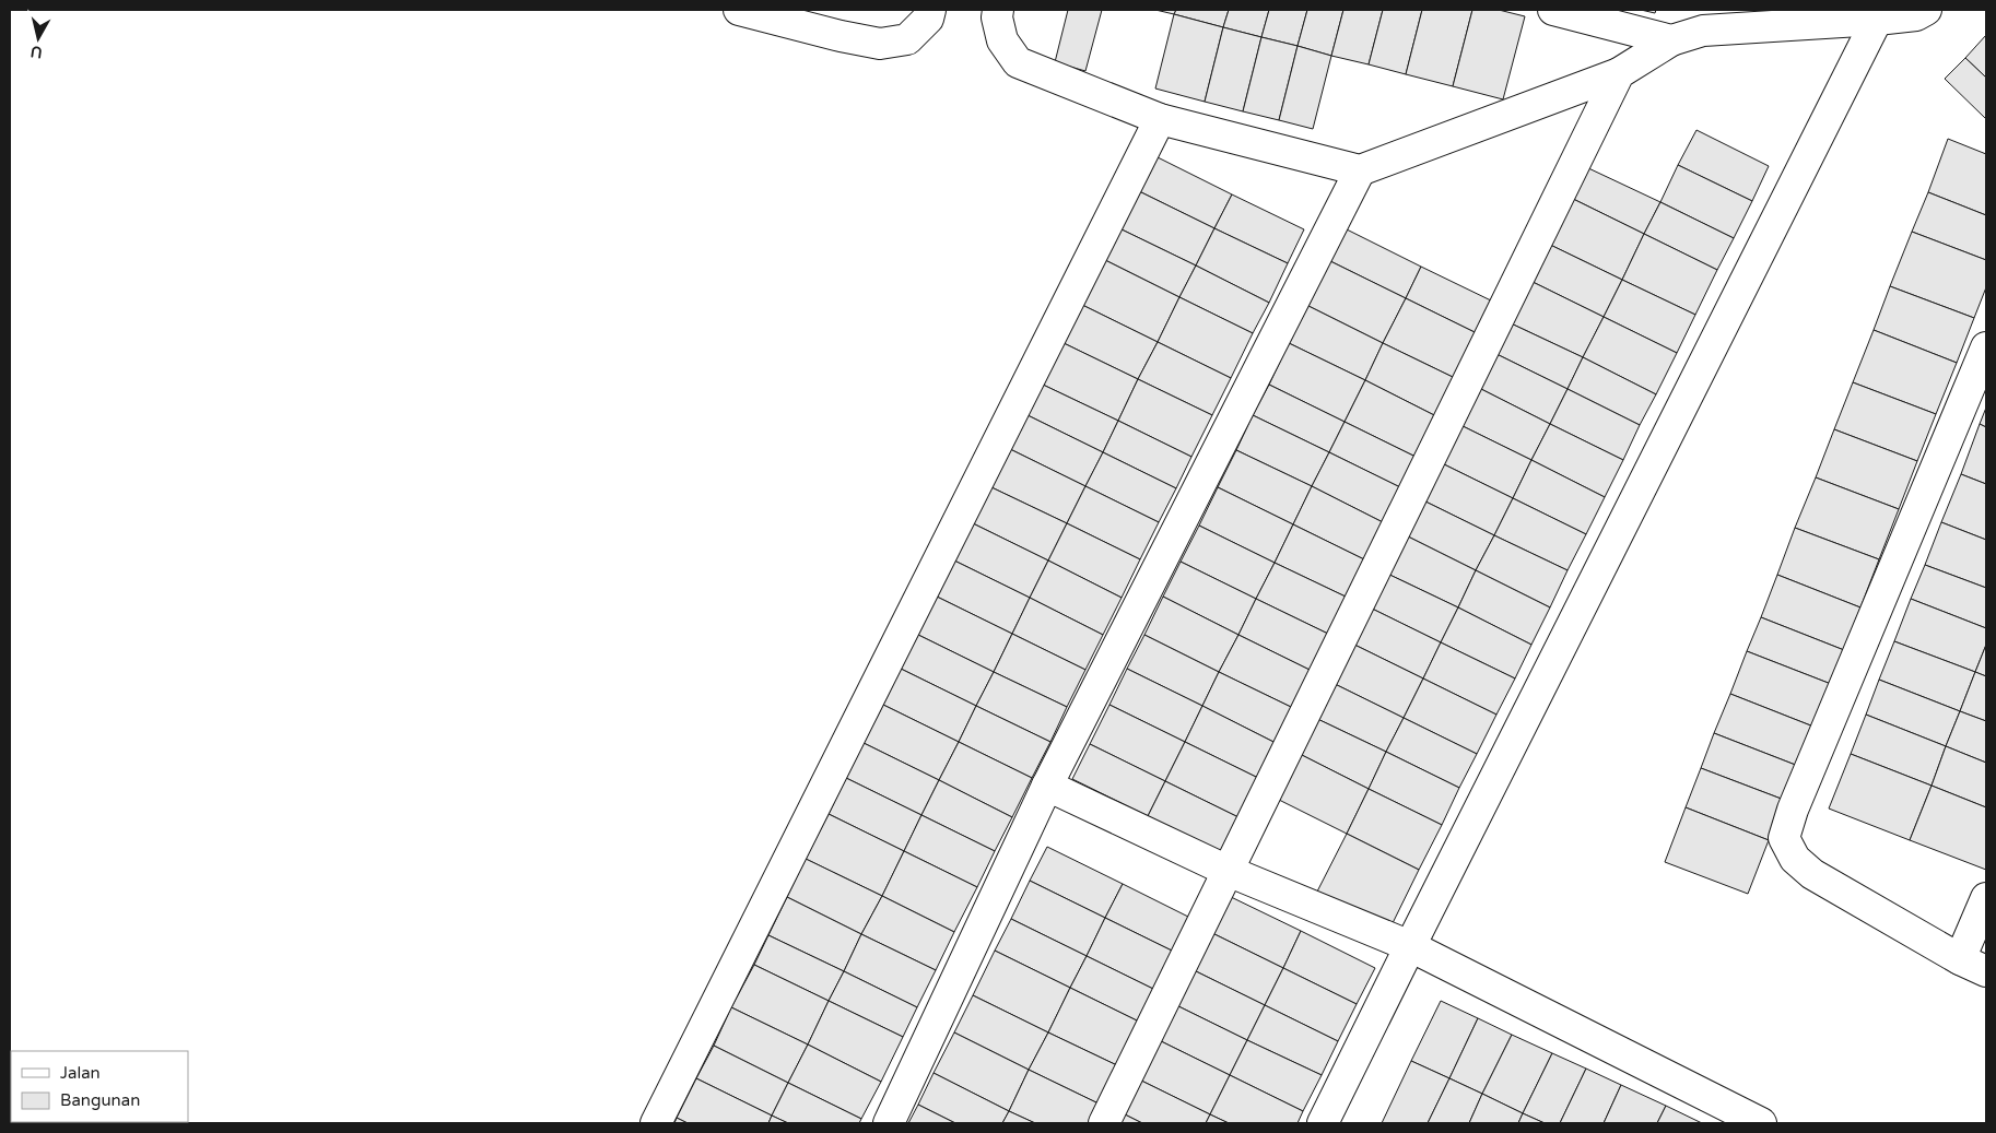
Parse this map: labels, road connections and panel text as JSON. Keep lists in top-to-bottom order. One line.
{"legend":["Jalan","Bangunan"],"north":"bottom"}
